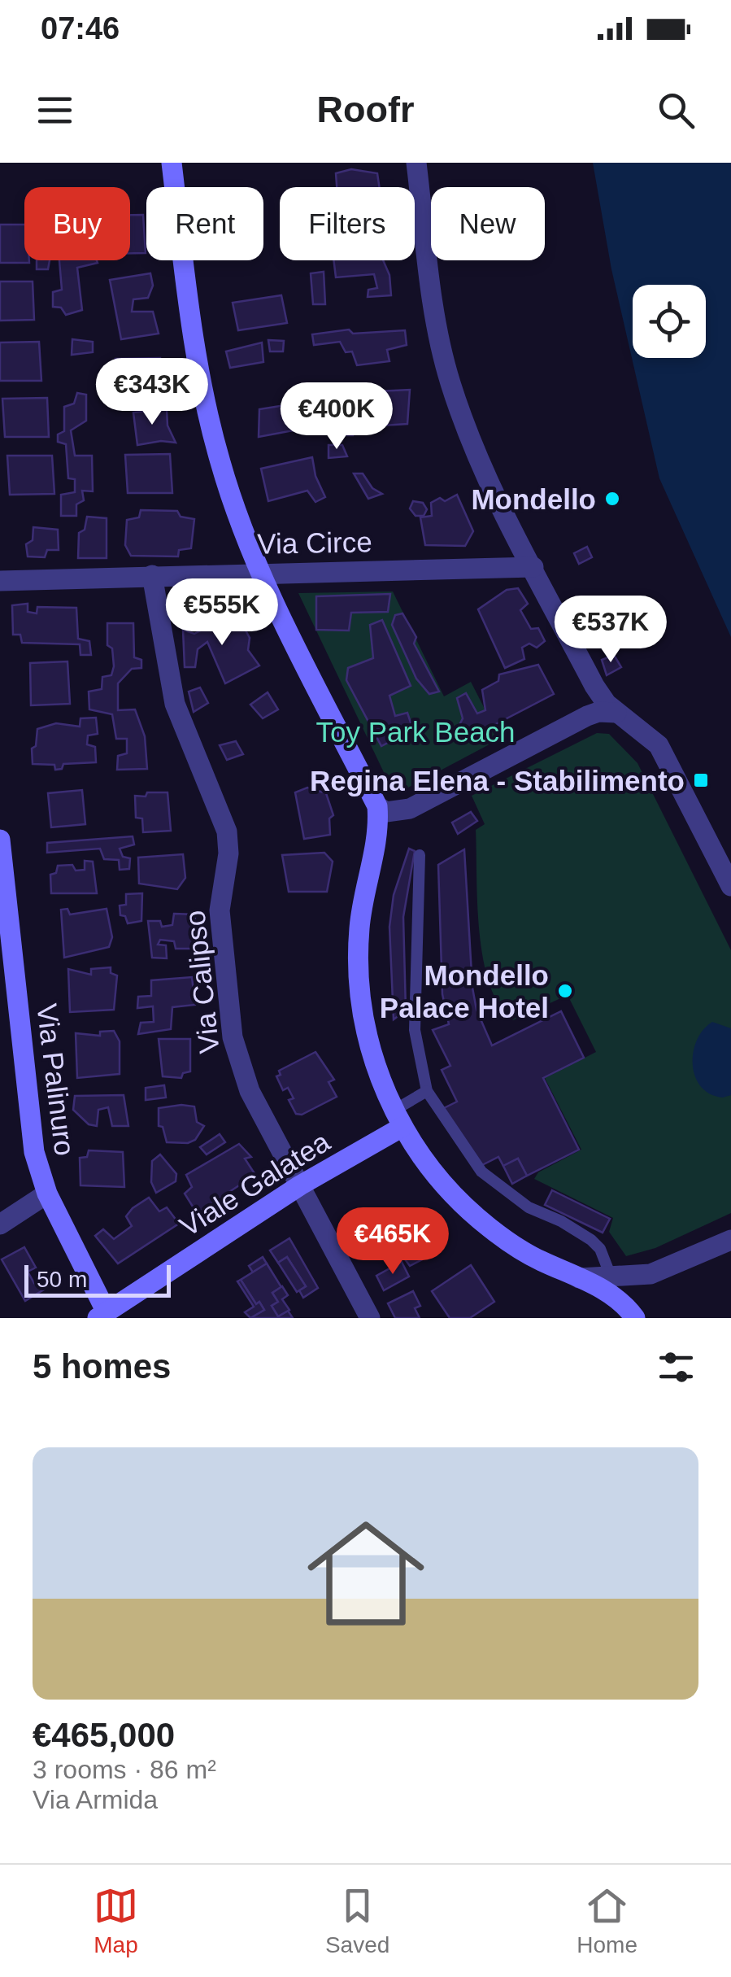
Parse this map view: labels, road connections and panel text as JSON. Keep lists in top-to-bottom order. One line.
{"streets":{"main road":["Via Palinuro","Viale Galatea"],"street":["Via Circe","Via Calipso"]},"crossings":[["Via Circe","Via Calipso"],["Via Calipso","Viale Galatea"],["Via Palinuro","Viale Galatea"]],"parks":["Toy Park Beach"],"places":{"other":["Mondello","Mondello Palace Hotel"],"transit":["Regina Elena - Stabilimento"]},"scale_bar":"50 m","page":{"status":"07:46","header":"Roofr","chip":["Buy","Rent","Filters","New"],"price":["€343K","€400K","€555K","€537K","€465K"],"scale":"50 m","heading":"5 homes","list":[{"name":"€465,000","note":"3 rooms · 86 m² · Via Armida"}],"tabs":["Map","Saved","Home"]}}
